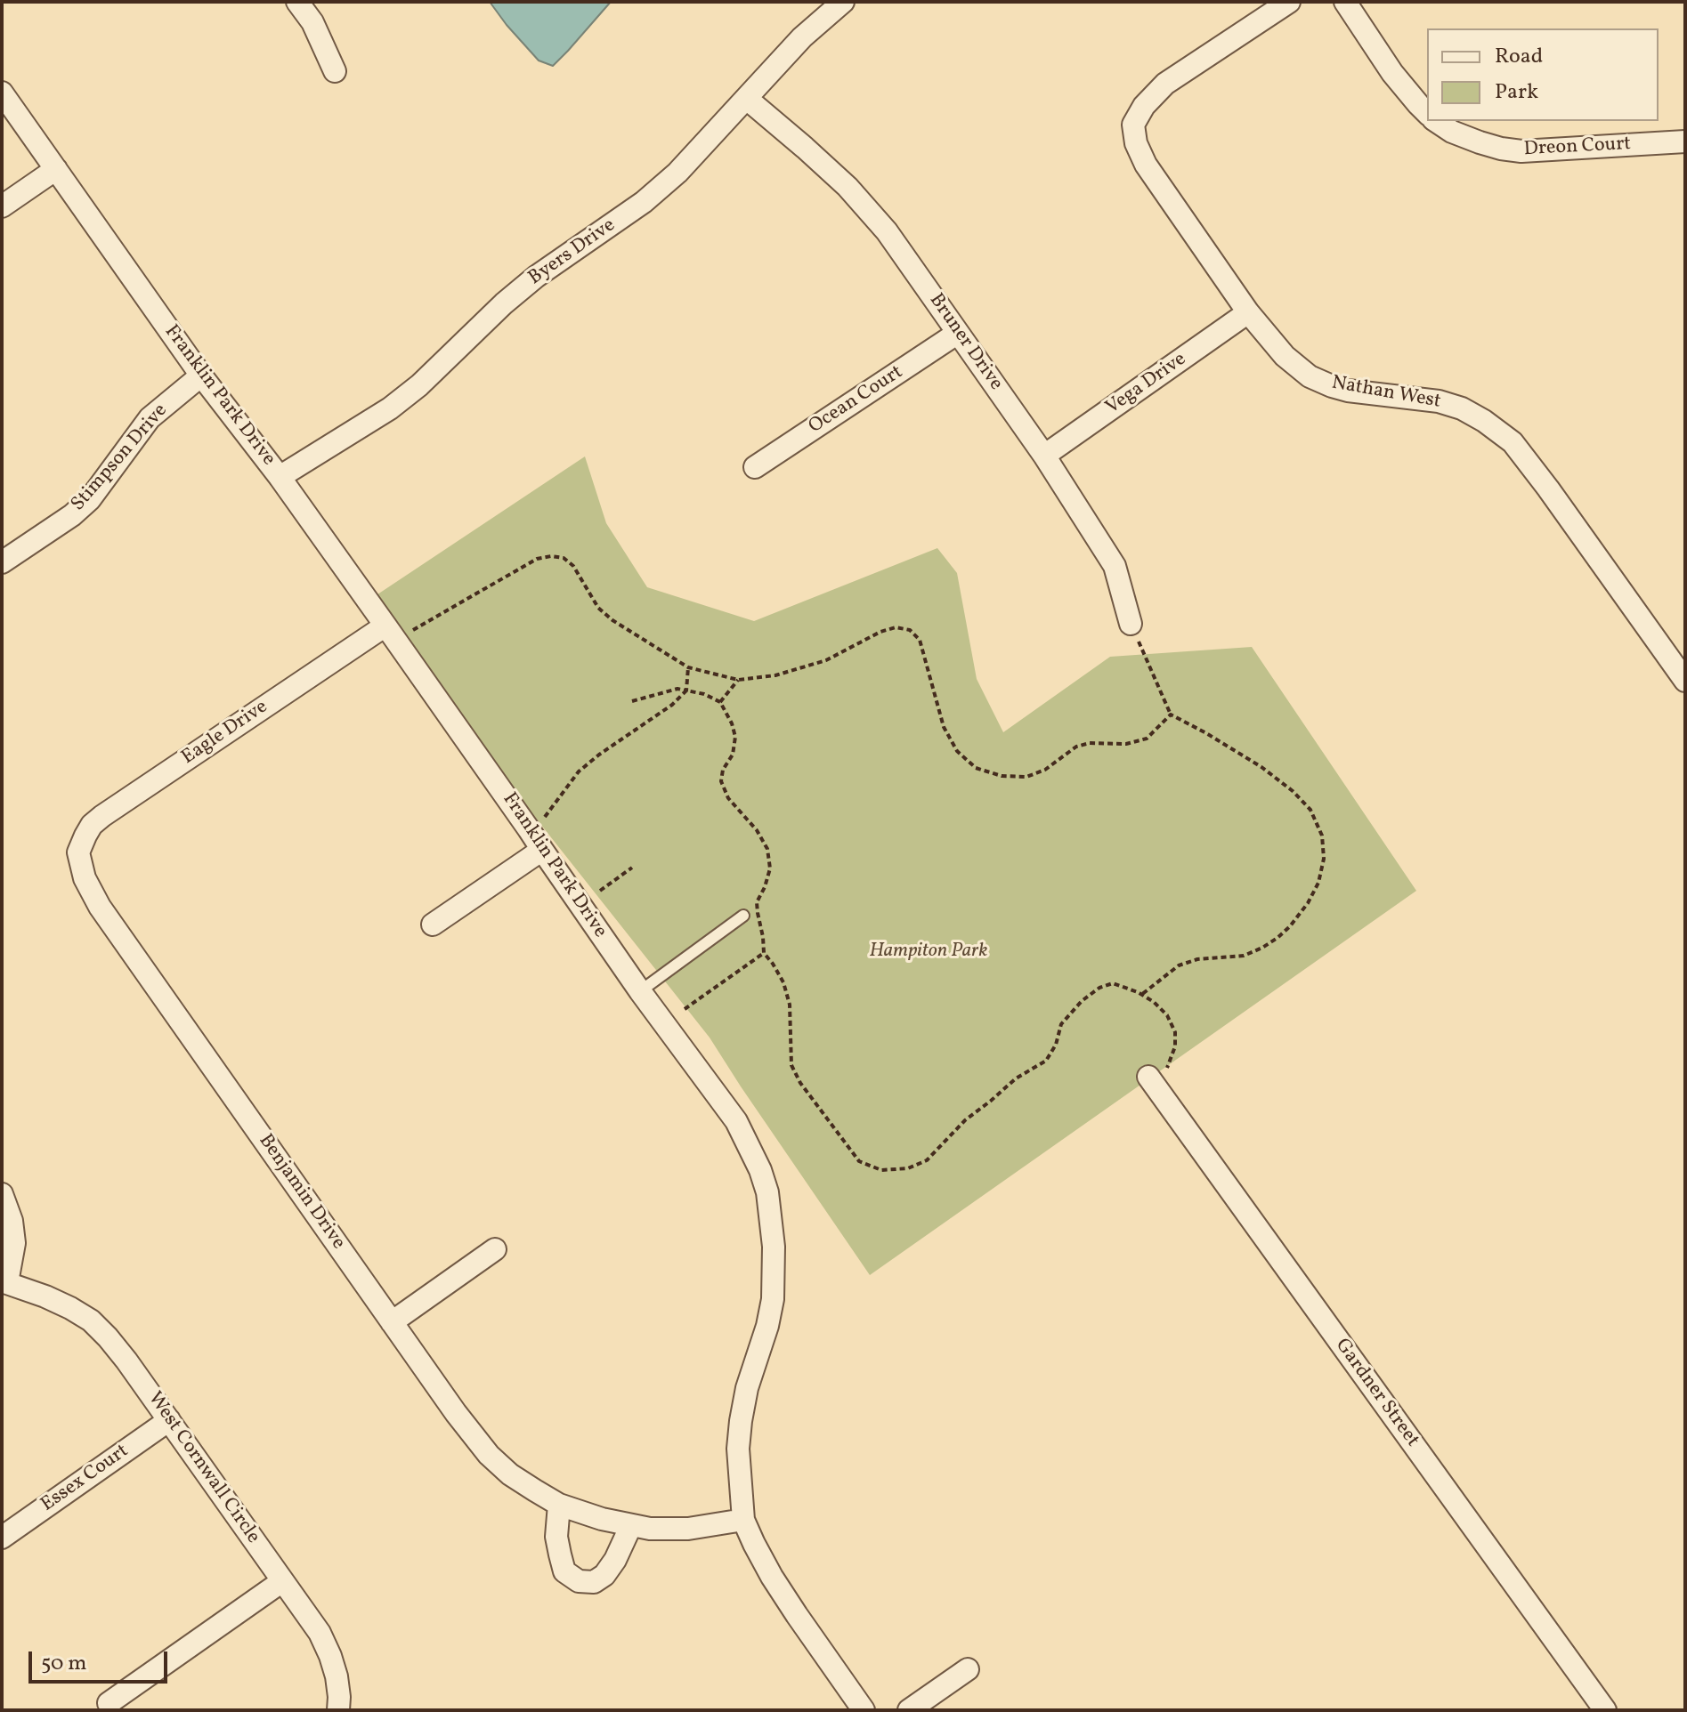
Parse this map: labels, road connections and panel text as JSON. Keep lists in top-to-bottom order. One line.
{"streets":{"street":["Dreon Court","Byers Drive","Bruner Drive","Vega Drive","Nathan West","Franklin Park Drive","Ocean Court","Stimpson Drive","Eagle Drive","Benjamin Drive","Gardner Street","West Cornwall Circle","Essex Court"]},"crossings":[["Byers Drive","Bruner Drive"],["Byers Drive","Franklin Park Drive"],["Bruner Drive","Vega Drive"],["Bruner Drive","Ocean Court"],["Vega Drive","Nathan West"],["Franklin Park Drive","Stimpson Drive"],["Franklin Park Drive","Eagle Drive"],["Franklin Park Drive","Benjamin Drive"],["Eagle Drive","Benjamin Drive"],["West Cornwall Circle","Essex Court"]],"parks":["Hampiton Park"],"legend":["Road","Park"],"scale_bar":"50 m"}
